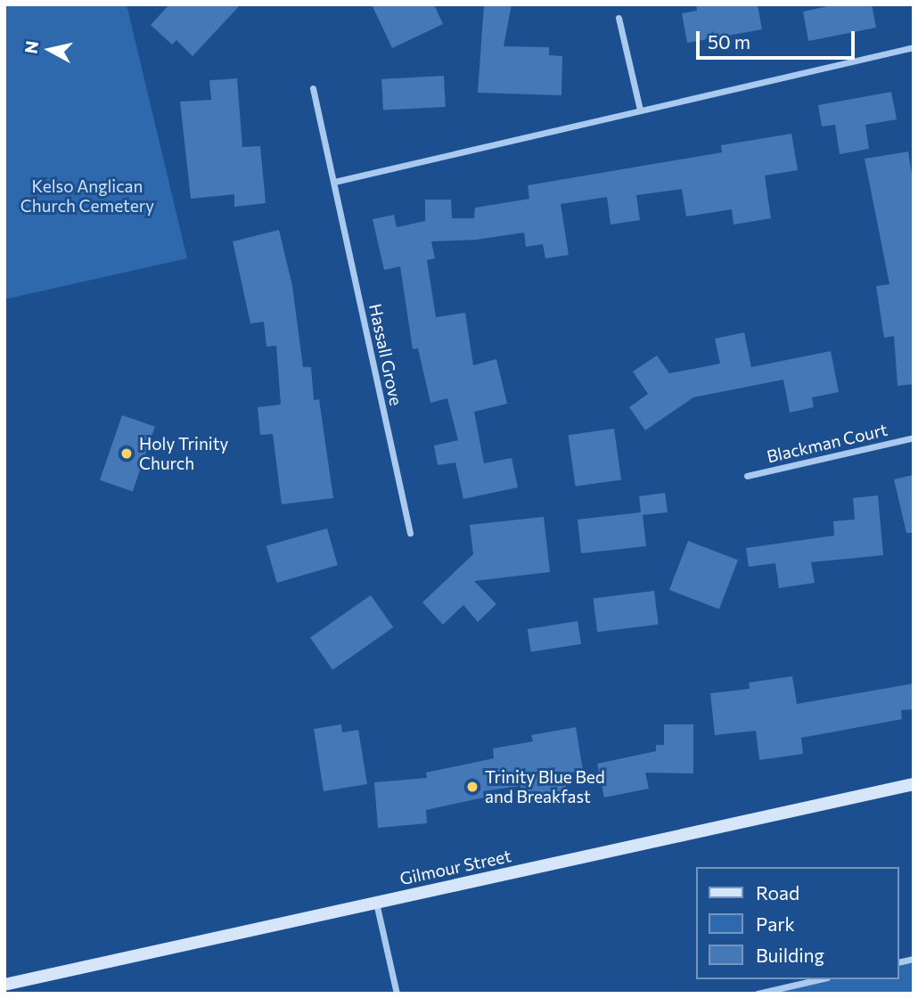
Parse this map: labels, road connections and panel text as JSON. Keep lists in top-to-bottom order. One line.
{"streets":{"main road":["Gilmour Street"],"street":["Hassall Grove","Blackman Court"]},"parks":["Kelso Anglican Church Cemetery"],"places":["Holy Trinity Church","Trinity Blue Bed and Breakfast"],"legend":["Road","Park","Building"],"scale_bar":"50 m","north":"left"}
